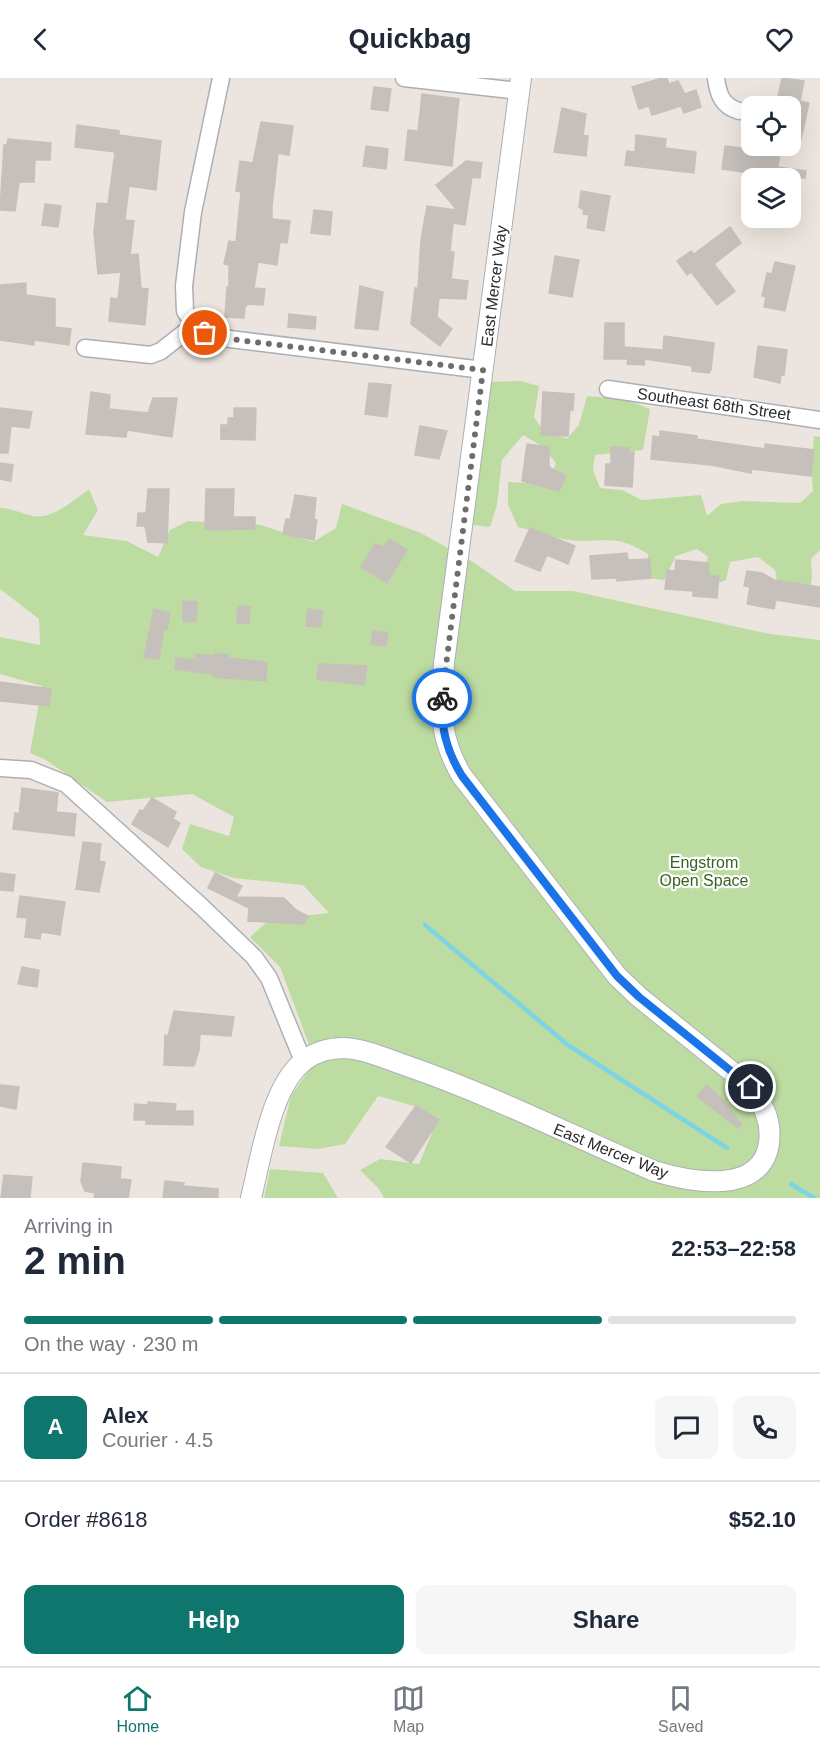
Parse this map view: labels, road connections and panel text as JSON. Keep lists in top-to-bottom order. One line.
{"streets":{"street":["East Mercer Way","Southeast 68th Street"]},"parks":["Engstrom Open Space"],"page":{"header":"Quickbag","heading":["2 min","Arriving in","22:53–22:58"],"panel":["Alex","Courier · 4.5","Order #8618","$52.10"],"bar":"On the way · 230 m","round":"A","buttons":["Help","Share"],"tabs":["Home","Map","Saved"]}}
